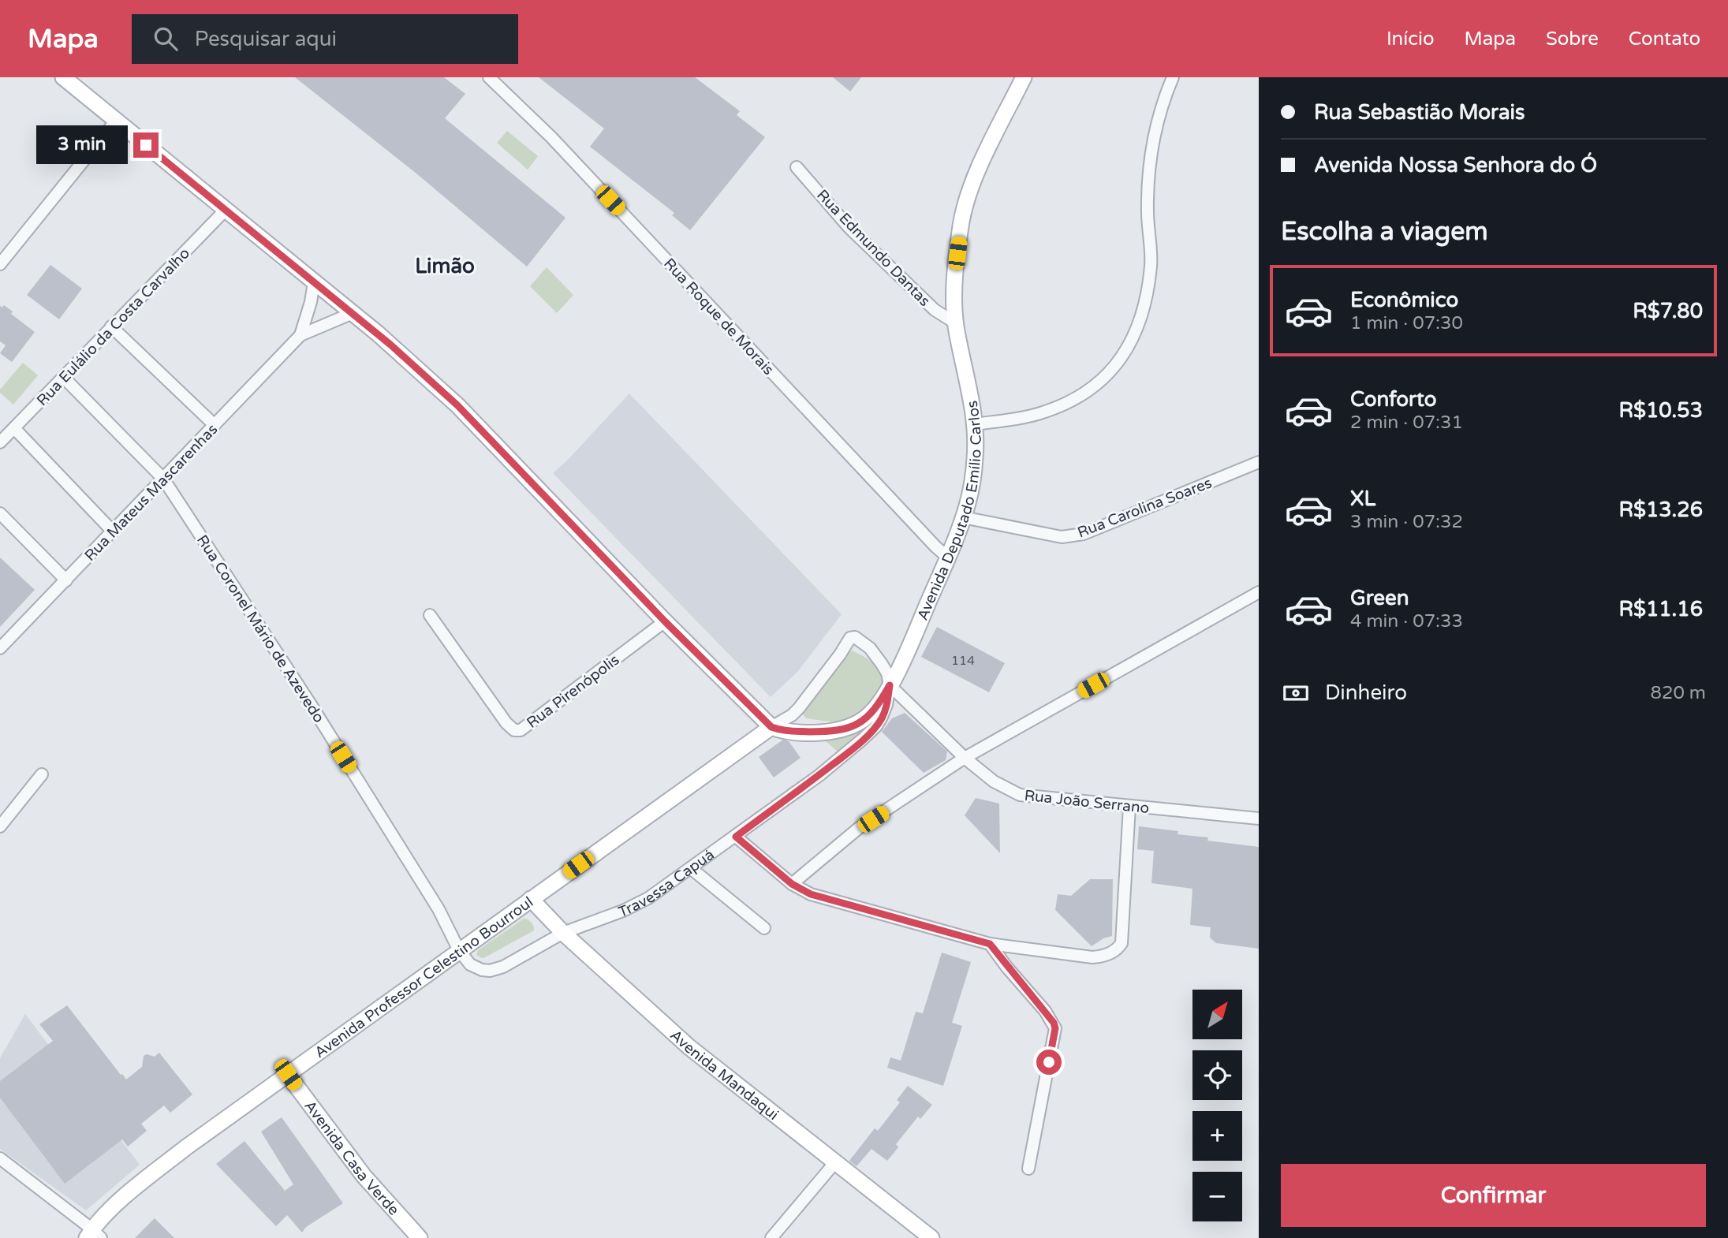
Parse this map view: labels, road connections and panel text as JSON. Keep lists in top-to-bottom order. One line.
{"streets":{"main road":["Avenida Deputado Emílio Carlos","Avenida Professor Celestino Bourroul","Avenida Mandaqui","Avenida Casa Verde"],"street":["Rua Edmundo Dantas","Rua Roque de Morais","Rua Eulálio da Costa Carvalho","Rua Mateus Mascarenhas","Rua Carolina Soares","Rua Coronel Mário de Azevedo","Rua Pirenópolis","Rua João Serrano","Travessa Capuá"]},"crossings":[["Rua Edmundo Dantas","Avenida Deputado Emílio Carlos"],["Rua Roque de Morais","Avenida Deputado Emílio Carlos"],["Rua Eulálio da Costa Carvalho","Rua Coronel Mário de Azevedo"],["Rua Mateus Mascarenhas","Rua Coronel Mário de Azevedo"],["Rua Carolina Soares","Avenida Deputado Emílio Carlos"],["Avenida Deputado Emílio Carlos","Rua João Serrano"],["Avenida Deputado Emílio Carlos","Travessa Capuá"],["Rua Coronel Mário de Azevedo","Travessa Capuá"],["Rua Coronel Mário de Azevedo","Avenida Professor Celestino Bourroul"],["Rua João Serrano","Travessa Capuá"],["Travessa Capuá","Avenida Professor Celestino Bourroul"],["Travessa Capuá","Avenida Mandaqui"],["Avenida Professor Celestino Bourroul","Avenida Mandaqui"],["Avenida Professor Celestino Bourroul","Avenida Casa Verde"]],"districts":["Limão"],"house_numbers":["114"],"north":"top right","page":{"header":"Mapa","search":"Pesquisar aqui","nav":["Início","Mapa","Sobre","Contato"],"banner":["Rua Sebastião Morais","Avenida Nossa Senhora do Ó"],"bubble":"3 min","heading":"Escolha a viagem","list":[{"name":"Econômico","note":"1 min · 07:30","value":"R$7.80"},{"name":"Conforto","note":"2 min · 07:31","value":"R$10.53"},{"name":"XL","note":"3 min · 07:32","value":"R$13.26"},{"name":"Green","note":"4 min · 07:33","value":"R$11.16"}],"pay":["Dinheiro","820 m"],"map_buttons":["+","−"],"buttons":"Confirmar"}}
